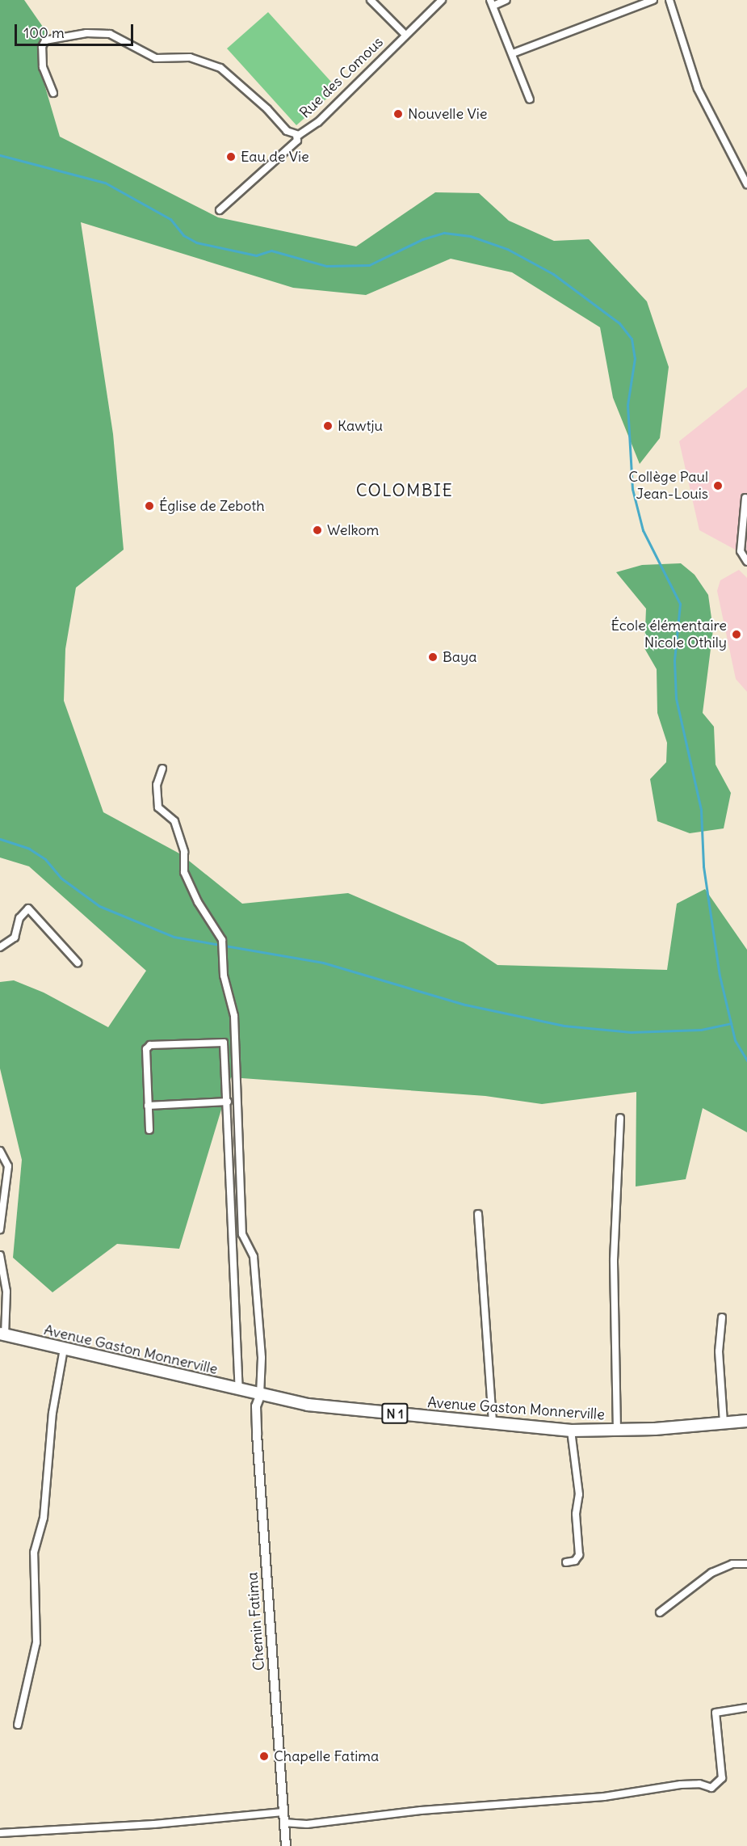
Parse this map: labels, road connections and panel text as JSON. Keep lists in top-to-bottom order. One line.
{"streets":{"main road":["Avenue Gaston Monnerville","N 1"],"street":["Rue des Comous","Chemin Fatima"]},"crossings":[["Avenue Gaston Monnerville","Chemin Fatima"]],"districts":["COLOMBIE"],"places":["Nouvelle Vie","Eau de Vie","Kawtju","Collège Paul Jean-Louis","Église de Zeboth","Welkom","École élémentaire Nicole Othily","Baya","Chapelle Fatima"],"scale_bar":"100 m"}
